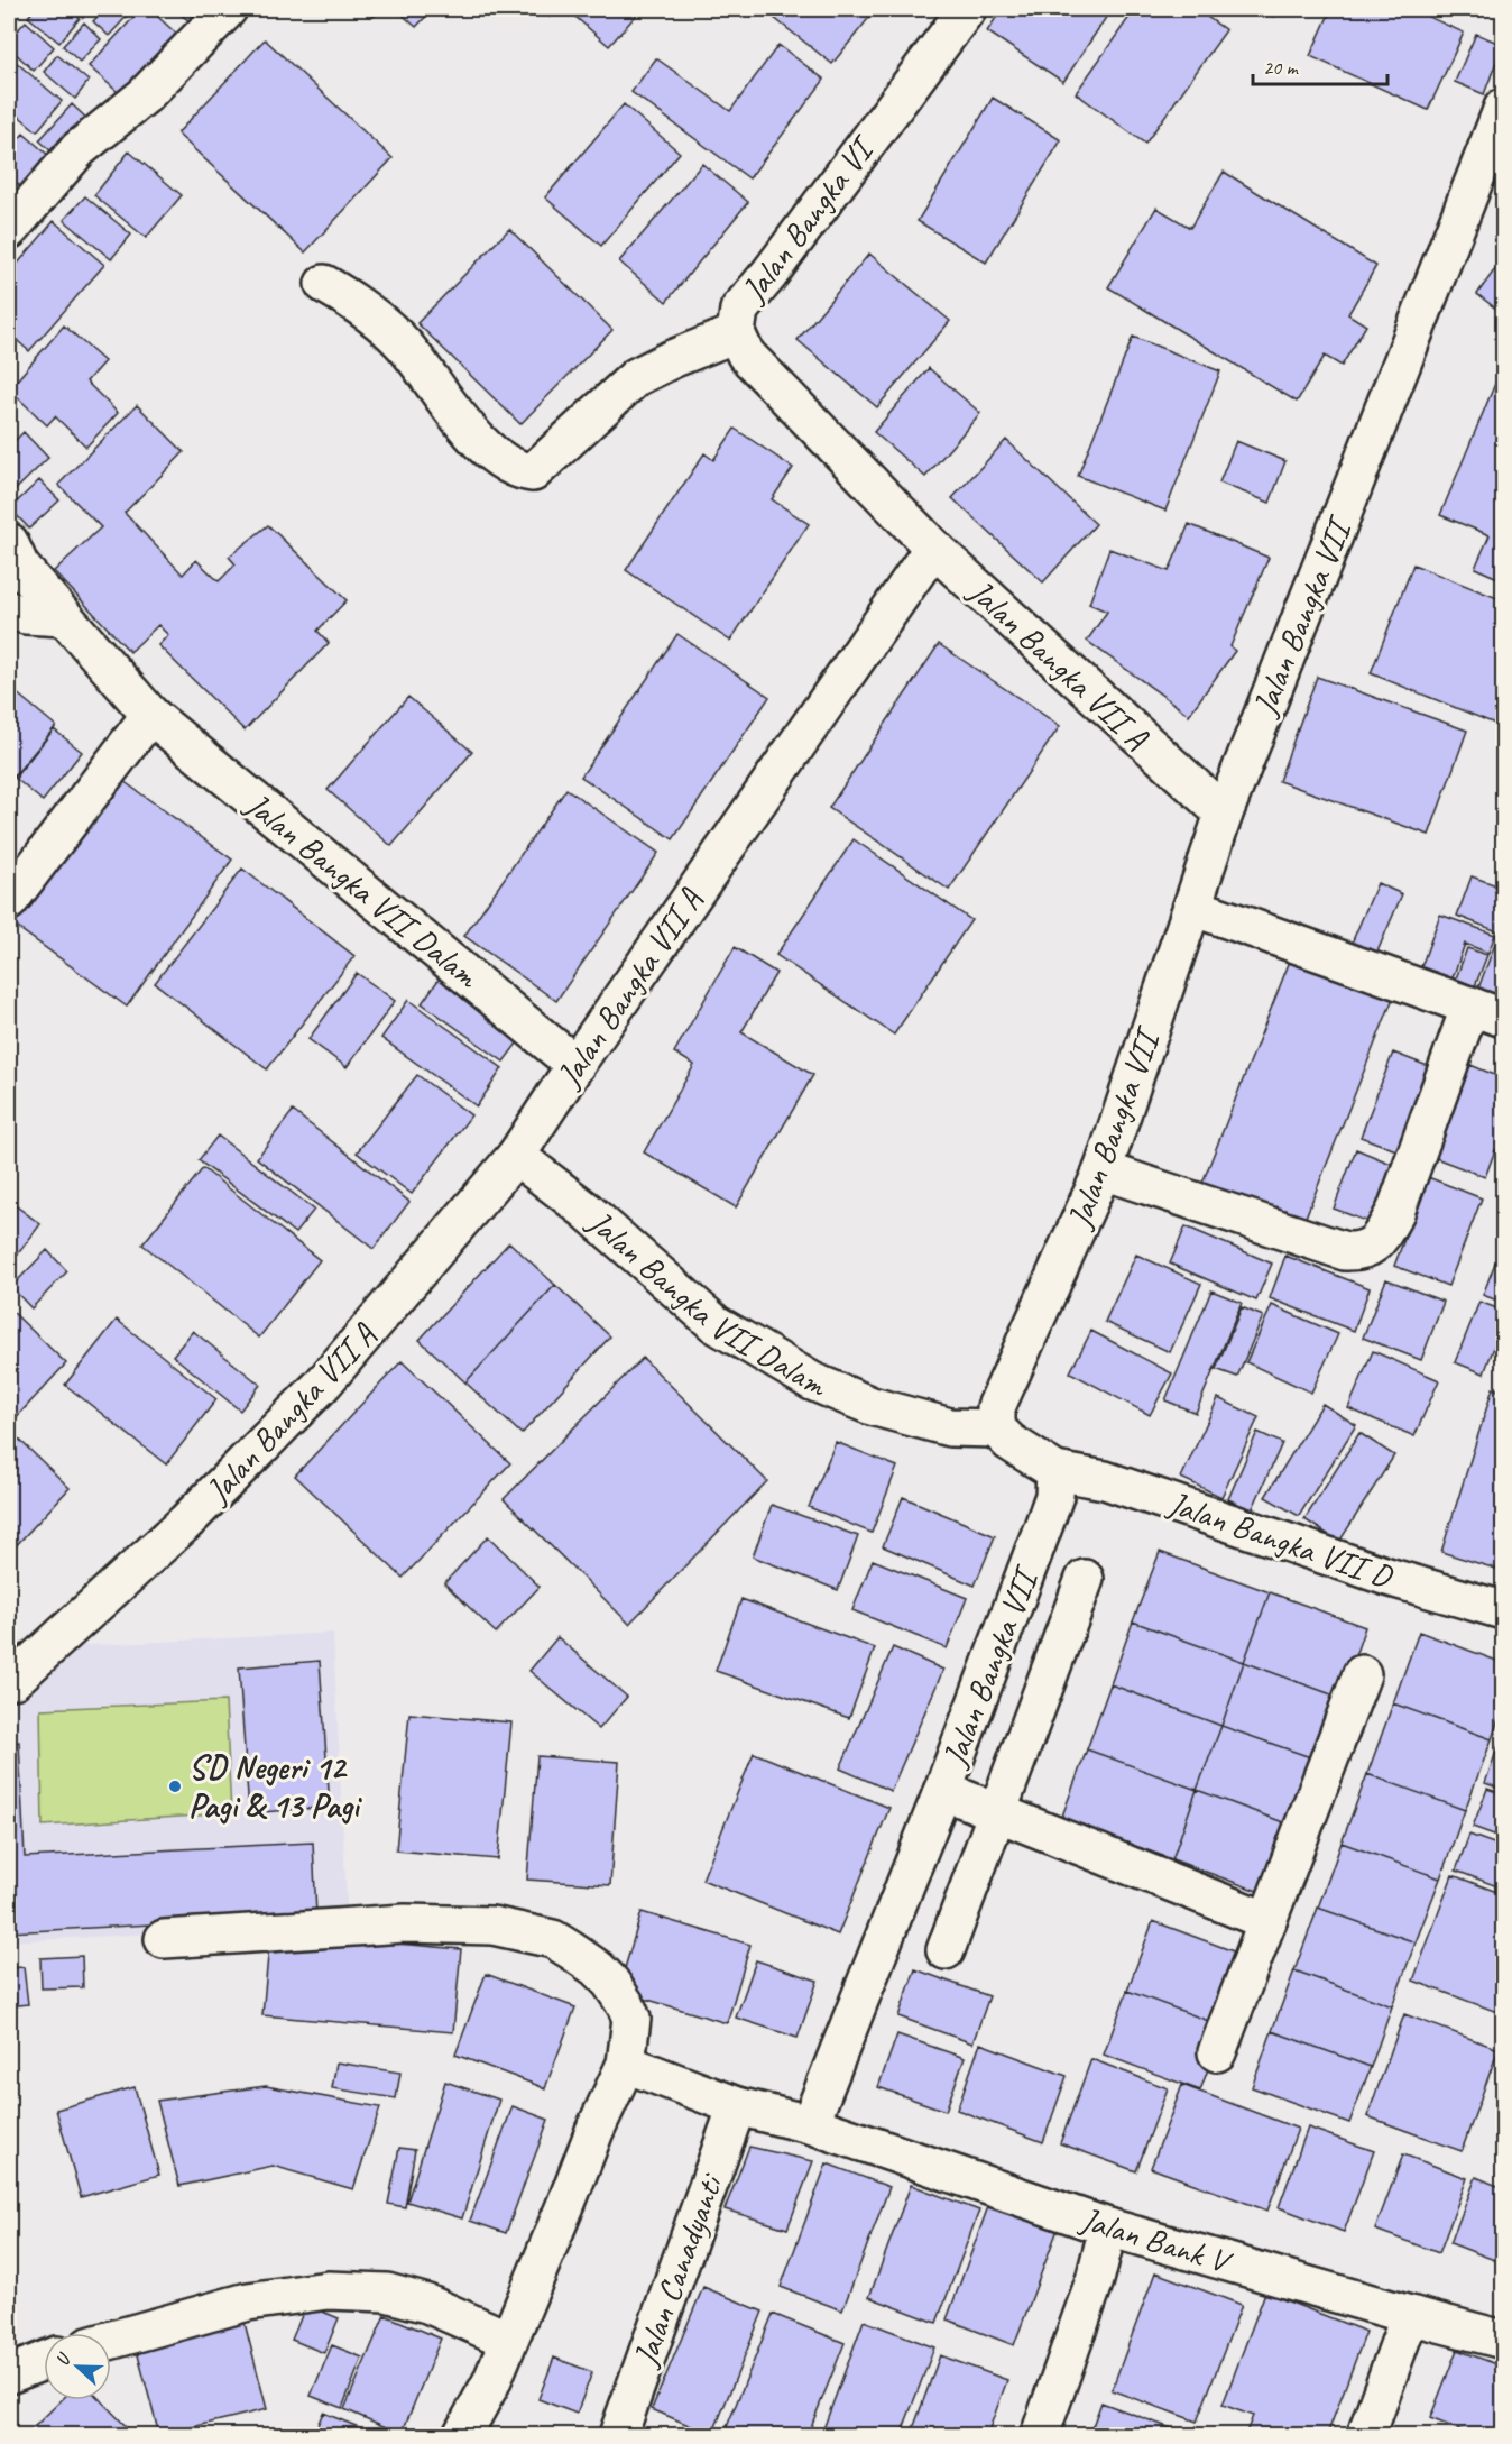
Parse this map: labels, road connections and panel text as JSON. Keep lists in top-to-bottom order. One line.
{"streets":{"street":["Jalan Bangka VI","Jalan Bangka VII","Jalan Bangka VII A","Jalan Bangka VII Dalam","Jalan Bangka VII D","Jalan Bank V","Jalan Canadyanti"]},"crossings":[["Jalan Bangka VI","Jalan Bangka VII A"],["Jalan Bangka VII","Jalan Bangka VII A"],["Jalan Bangka VII","Jalan Bangka VII Dalam"],["Jalan Bangka VII","Jalan Bangka VII D"],["Jalan Bangka VII","Jalan Bank V"],["Jalan Bangka VII A","Jalan Bangka VII Dalam"],["Jalan Bank V","Jalan Canadyanti"]],"places":["SD Negeri 12 Pagi & 13 Pagi"],"scale_bar":"20 m","north":"left"}
